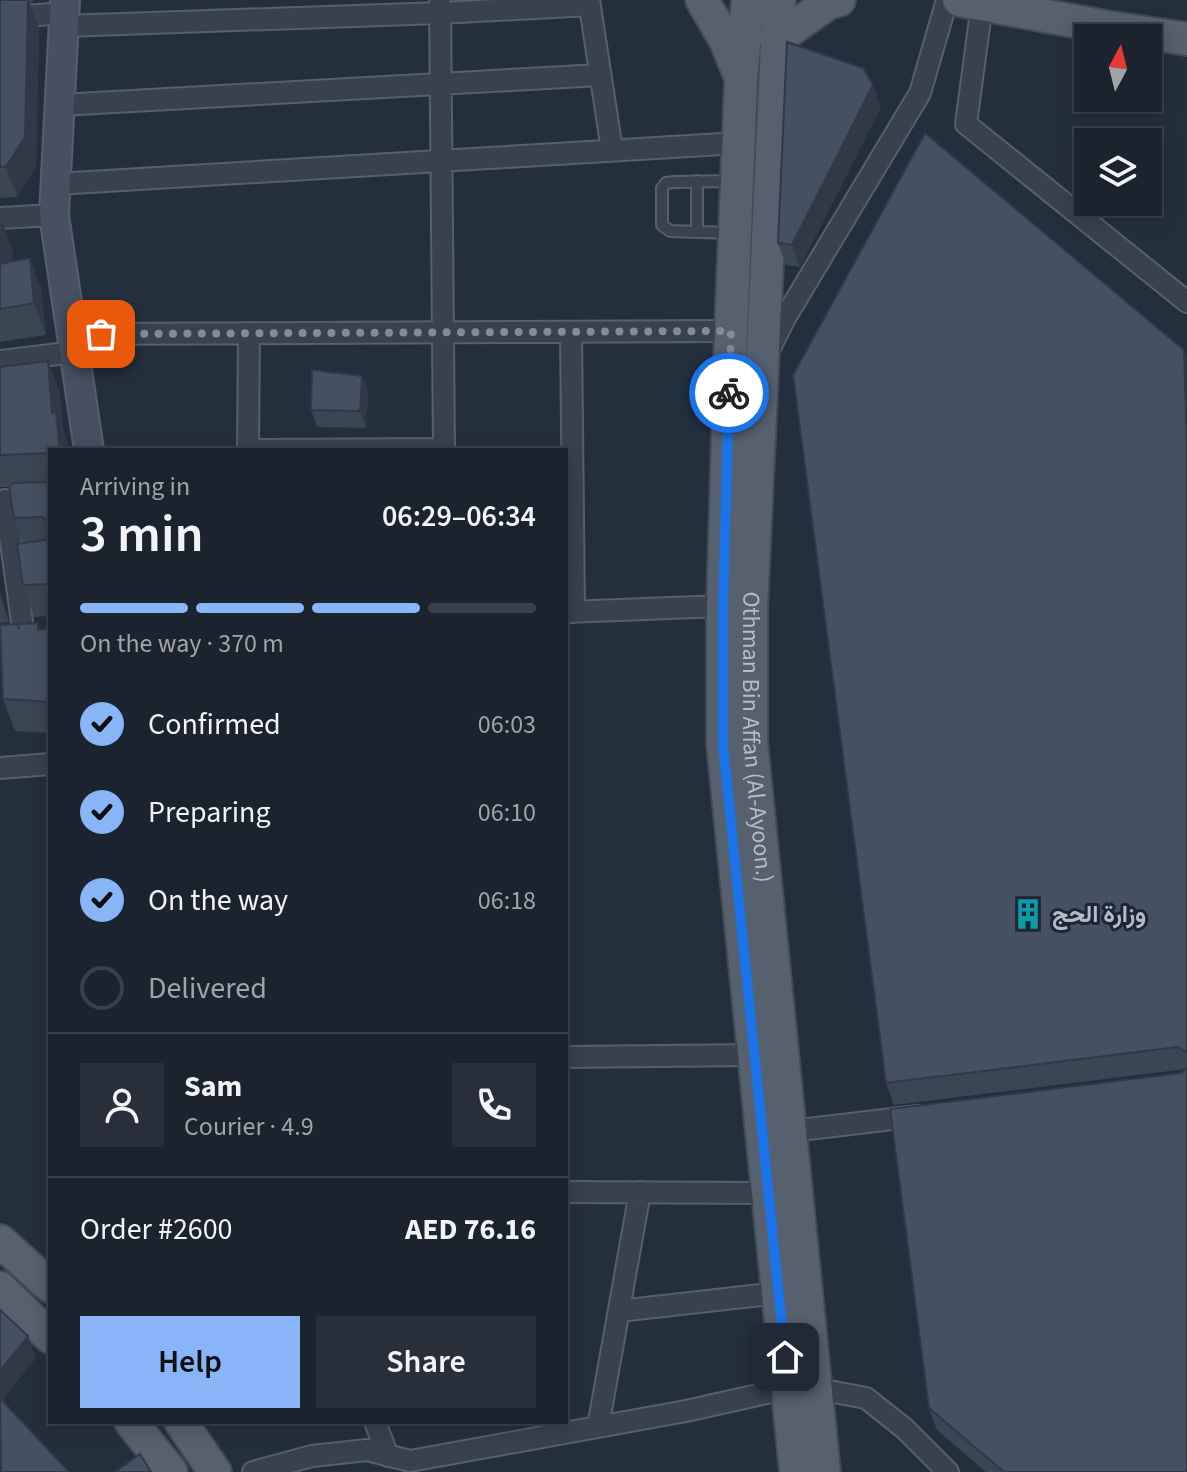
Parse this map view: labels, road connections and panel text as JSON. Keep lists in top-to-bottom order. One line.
{"streets":{"main road":["Othman Bin Affan (Al-Ayoon.)"]},"places":{"building":["وزارة الحج"]},"north":"top","page":{"heading":["3 min","Arriving in","06:29–06:34"],"panel":["Sam","Courier · 4.9","Order #2600","AED 76.16"],"bar":"On the way · 370 m","list":[["Confirmed","06:03"],["Preparing","06:10"],["On the way","06:18"],"Delivered"],"buttons":["Help","Share"]}}
